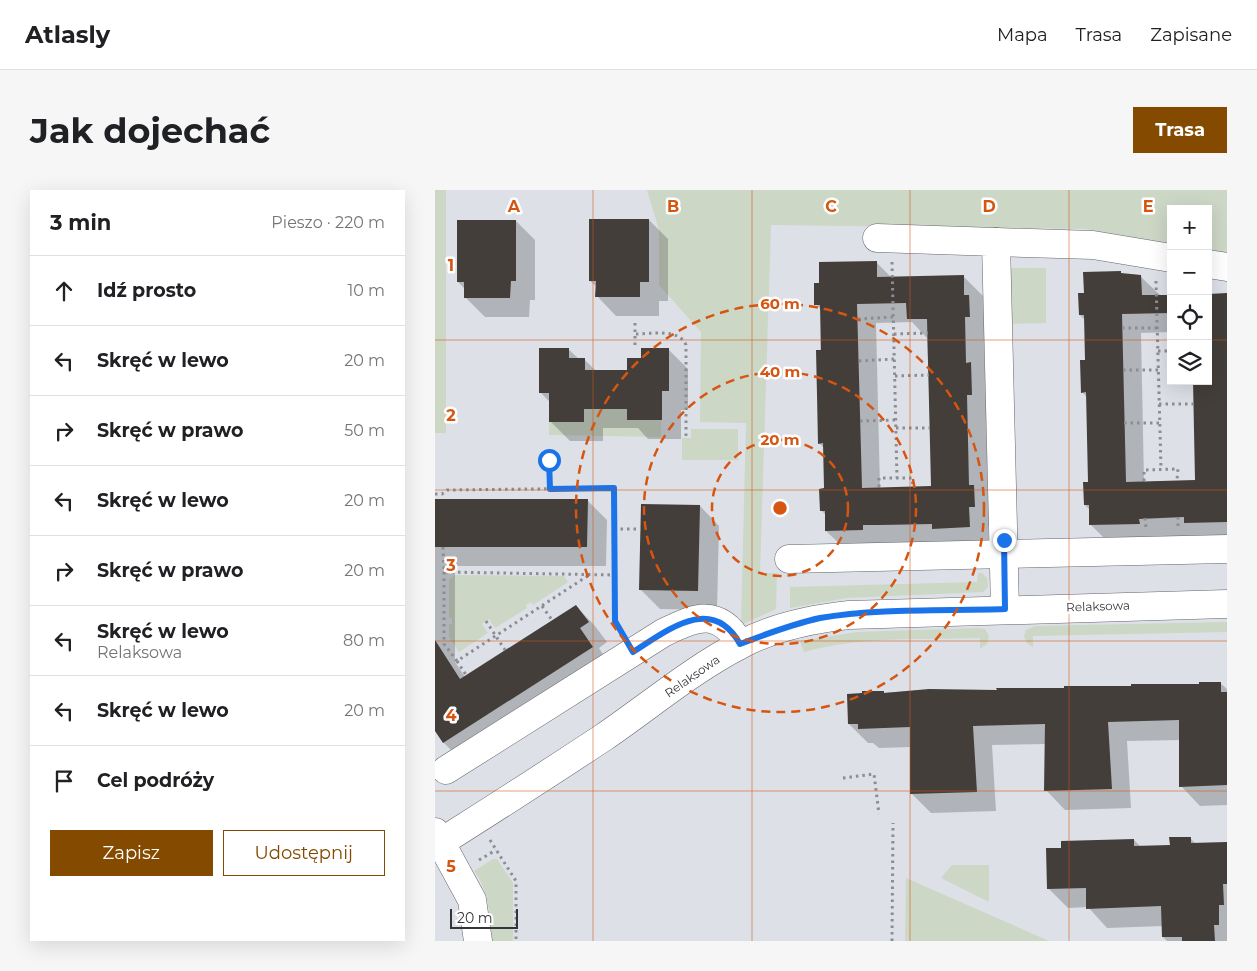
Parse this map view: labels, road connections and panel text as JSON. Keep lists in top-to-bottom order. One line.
{"streets":{"street":["Relaksowa"]},"scale_bar":"20 m","page":{"header":"Atlasly","nav":["Mapa","Trasa","Zapisane"],"buttons":["Trasa",["Zapisz","Udostępnij"]],"title":"Jak dojechać","heading":["3 min","Pieszo · 220 m"],"map_buttons":["+","−"],"list":[["Idź prosto","10 m"],["Skręć w lewo","20 m"],["Skręć w prawo","50 m"],["Skręć w lewo","20 m"],["Skręć w prawo","20 m"],["Skręć w lewo","Relaksowa","80 m"],["Skręć w lewo","20 m"],"Cel podróży"],"scale":"20 m"},"grid":{"columns":["A","B","C","D","E"],"rows":["1","2","3","4","5"]},"rings":["60 m","40 m","20 m"]}
